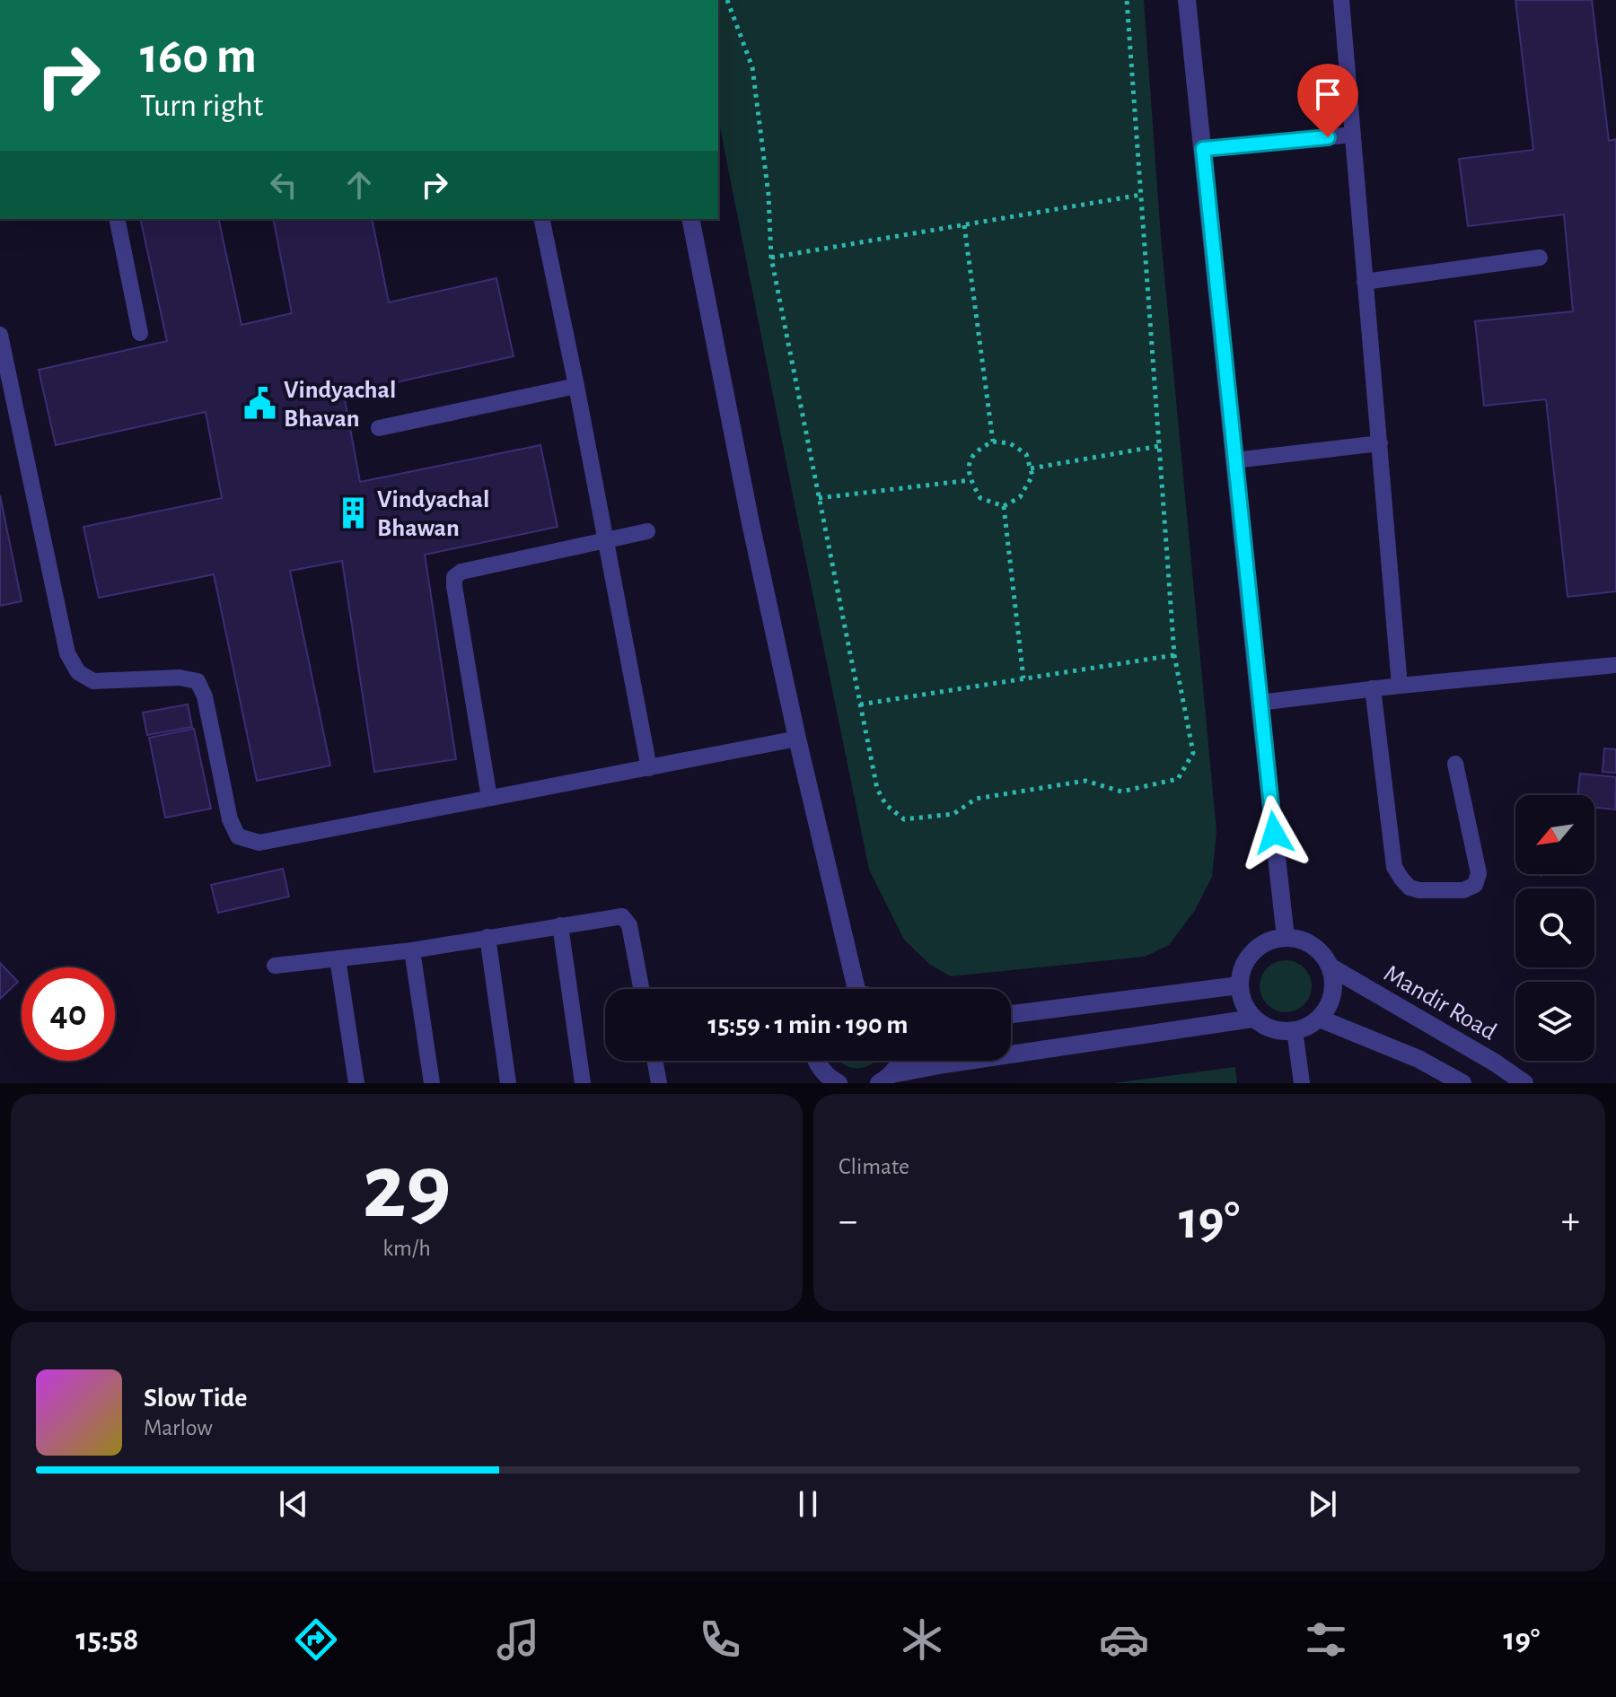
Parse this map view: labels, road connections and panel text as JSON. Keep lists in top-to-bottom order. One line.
{"streets":{"street":["Mandir Road"]},"places":{"public building":["Vindyachal Bhavan"],"building":["Vindyachal Bhawan"]},"north":"bottom left","page":{"turn":["160 m","Turn right"],"limit":"40","trip":"15:59 · 1 min · 190 m","tile":[["29","km/h"],"Climate"],"heat":["−","19°","+"],"song":["Slow Tide","Marlow"],"tabs":["15:58","19°"]}}
